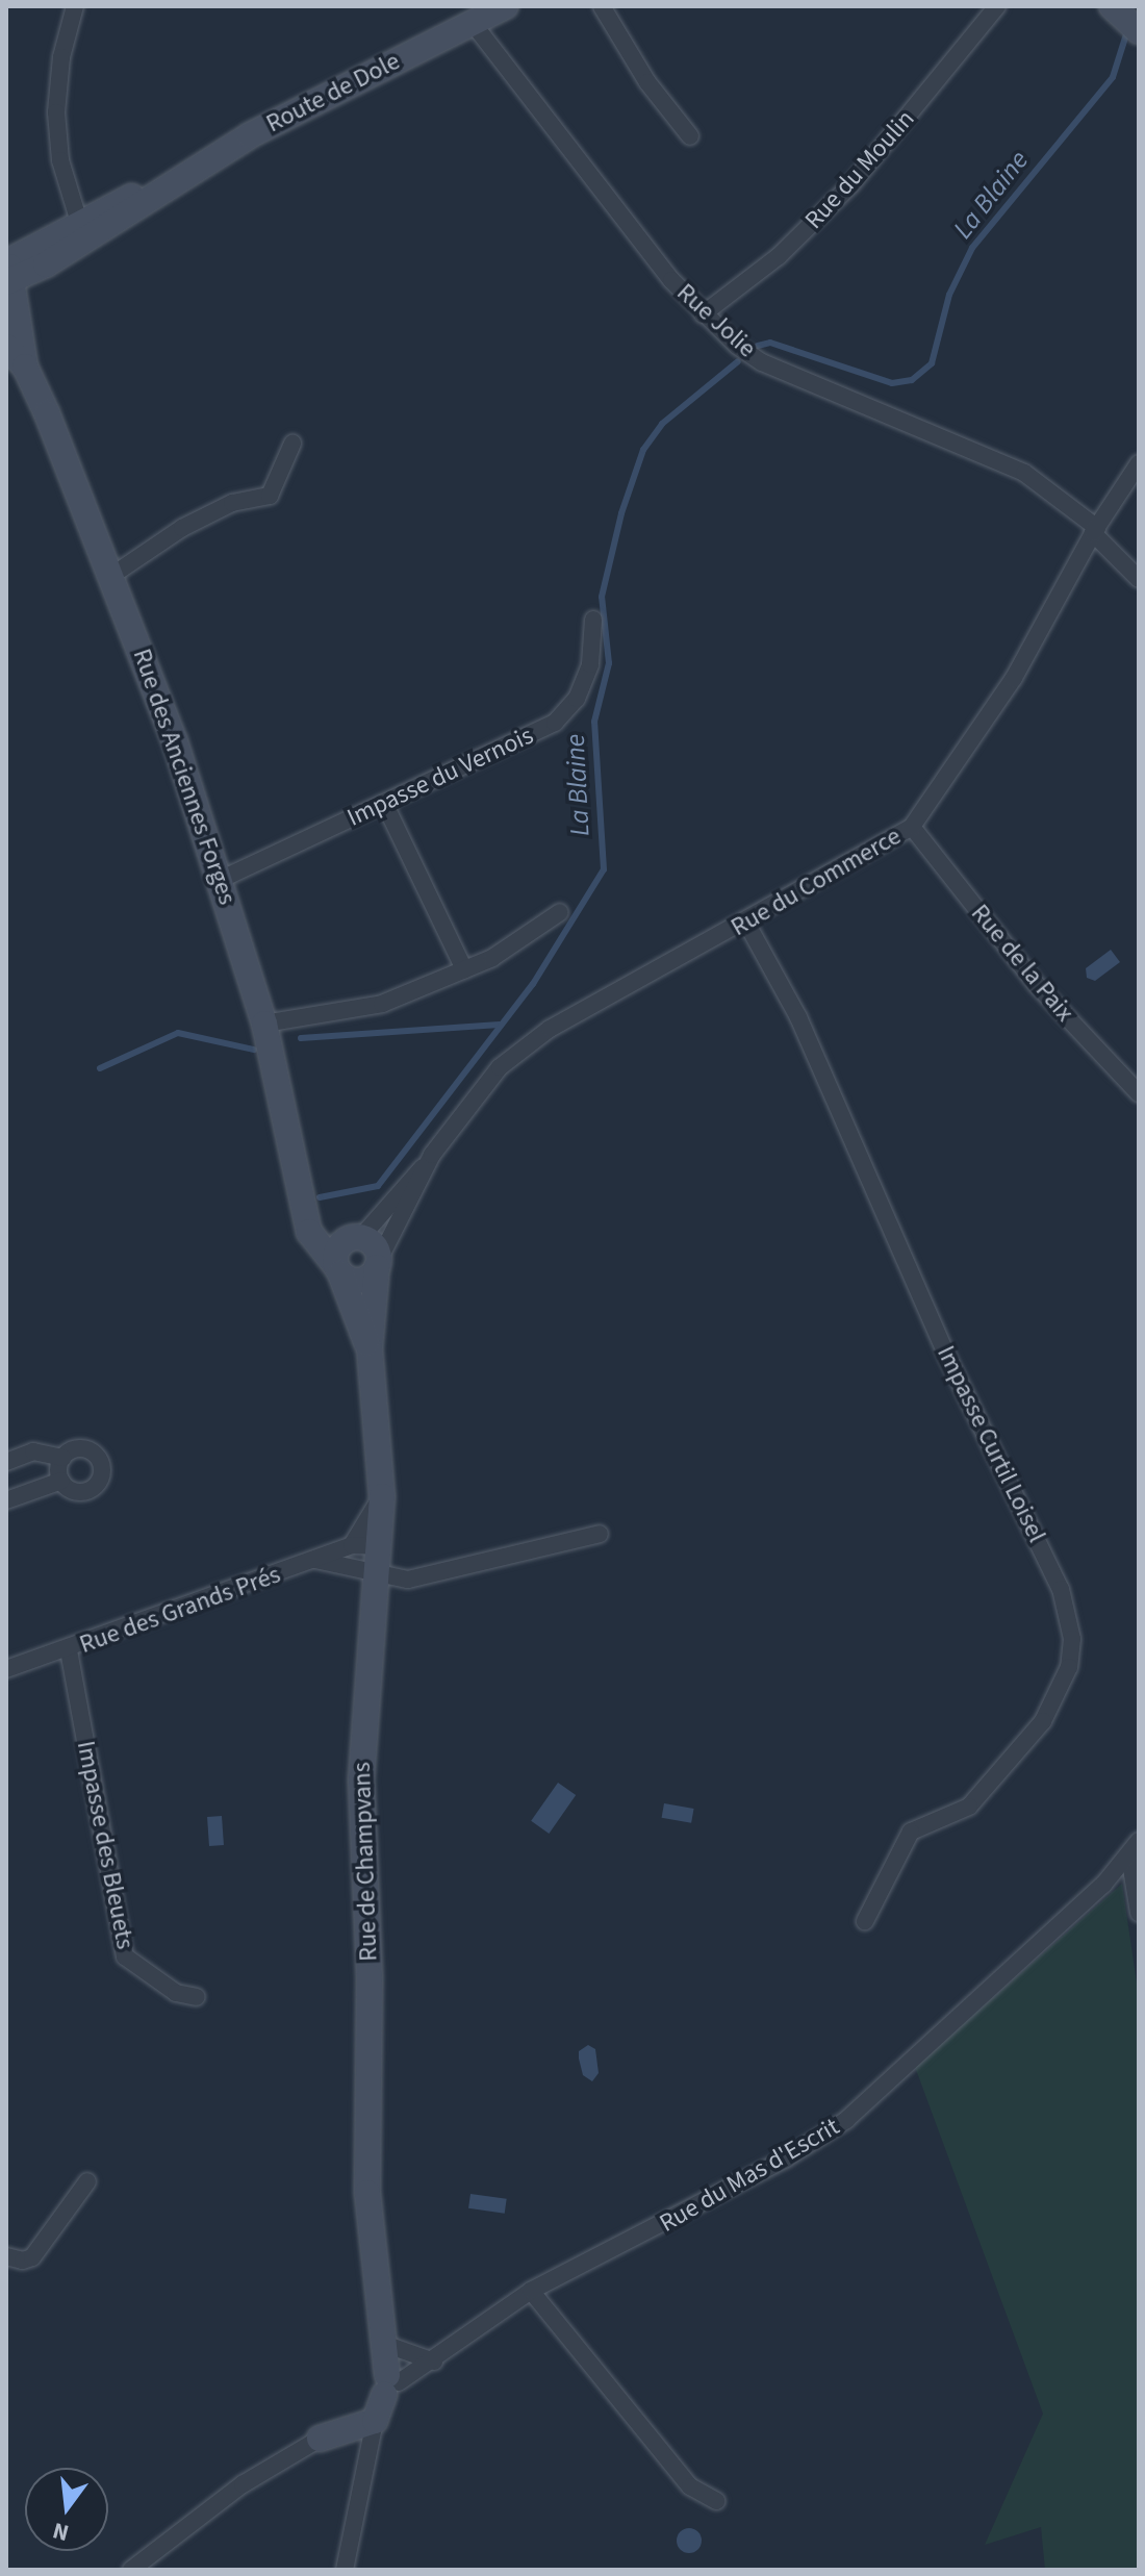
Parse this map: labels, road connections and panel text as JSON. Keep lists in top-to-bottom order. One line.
{"streets":{"street":["Route de Dole","Rue du Moulin","Rue Jolie","Rue des Anciennes Forges","Impasse du Vernois","Rue du Commerce","Rue de la Paix","Impasse Curtil Loisel","Rue des Grands Prés","Impasse des Bleuets","Rue de Champvans","Rue du Mas d'Escrit"]},"crossings":[["Route de Dole","Rue Jolie"],["Route de Dole","Rue des Anciennes Forges"],["Rue du Moulin","Rue Jolie"],["Rue Jolie","Rue du Commerce"],["Rue des Anciennes Forges","Impasse du Vernois"],["Rue des Anciennes Forges","Rue du Commerce"],["Rue des Anciennes Forges","Rue de Champvans"],["Rue du Commerce","Rue de la Paix"],["Rue du Commerce","Impasse Curtil Loisel"],["Rue du Commerce","Rue de Champvans"],["Rue des Grands Prés","Impasse des Bleuets"],["Rue des Grands Prés","Rue de Champvans"],["Rue de Champvans","Rue du Mas d'Escrit"]],"water":["La Blaine"],"north":"bottom"}
